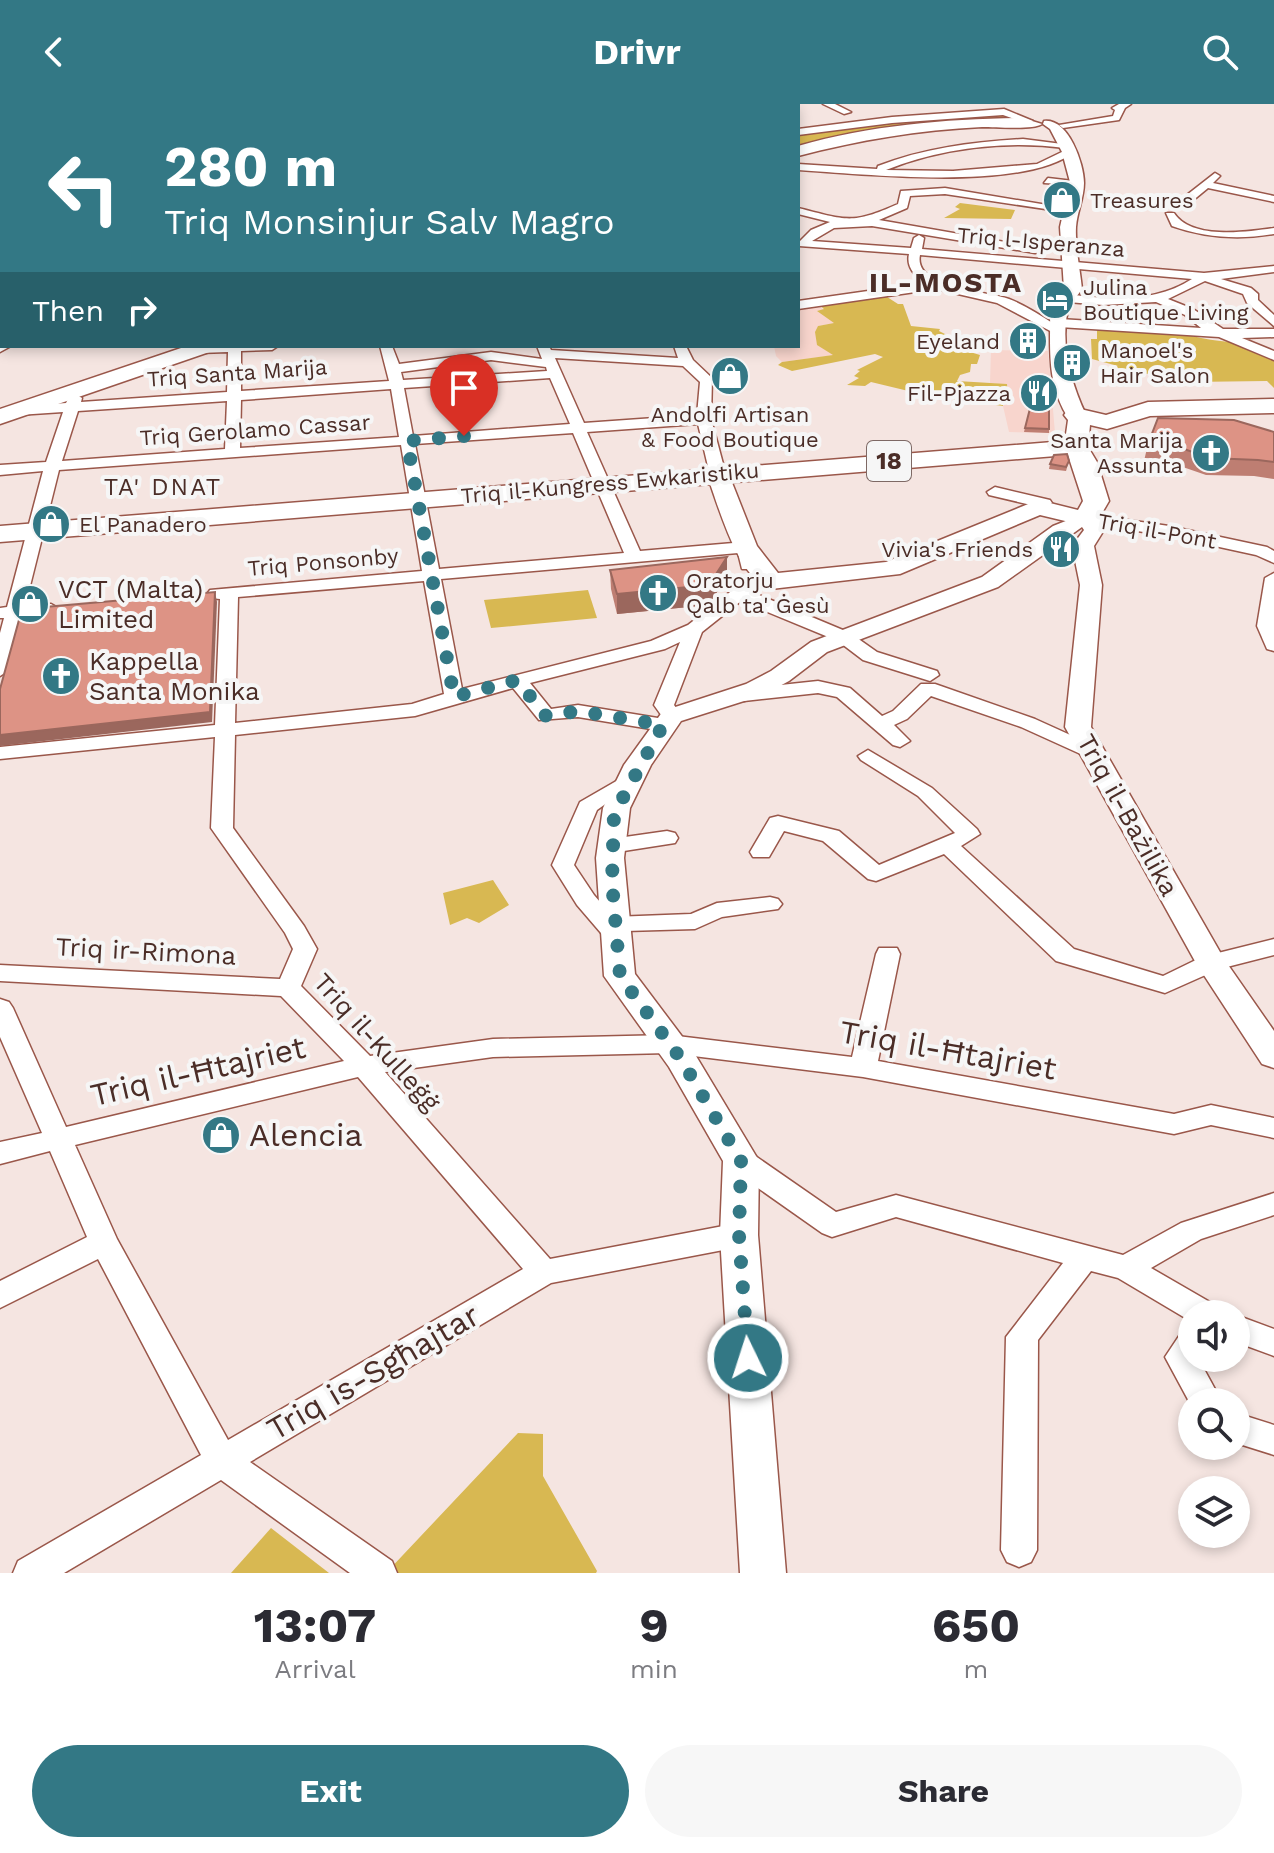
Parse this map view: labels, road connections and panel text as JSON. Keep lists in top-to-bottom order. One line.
{"streets":{"main road":["18","Triq il-Kungress Ewkaristiku","Triq il-Pont","Triq il-Bażilika"],"street":["Triq l-Isperanza","Triq Santa Marija","Triq Gerolamo Cassar","Triq Ponsonby","Triq ir-Rimona","Triq il-Kulleġġ","Triq il-Ħtajriet","Triq is-Sgħajtar"]},"crossings":[["18","Triq il-Kungress Ewkaristiku"],["18","Triq il-Bażilika"],["Triq il-Kungress Ewkaristiku","Triq il-Bażilika"],["Triq il-Pont","Triq il-Bażilika"],["Triq Ponsonby","Triq il-Kulleġġ"],["Triq ir-Rimona","Triq il-Kulleġġ"],["Triq il-Kulleġġ","Triq il-Ħtajriet"],["Triq il-Kulleġġ","Triq is-Sgħajtar"]],"districts":["IL-MOSTA","TA' DNAT"],"places":{"shop":["Treasures","Andolfi Artisan & Food Boutique","El Panadero","VCT (Malta) Limited","Alencia"],"hotel":["Julina Boutique Living"],"building":["Eyeland","Manoel's Hair Salon"],"restaurant":["Fil-Pjazza","Vivia's Friends"],"church":["Santa Marija Assunta","Oratorju Qalb ta' Ġesù","Kappella Santa Monika"]},"page":{"header":"Drivr","turn":["280 m","Triq Monsinjur Salv Magro"],"then":"Then","eta":["13:07","Arrival","9","min","650","m"],"buttons":["Exit","Share"]}}
